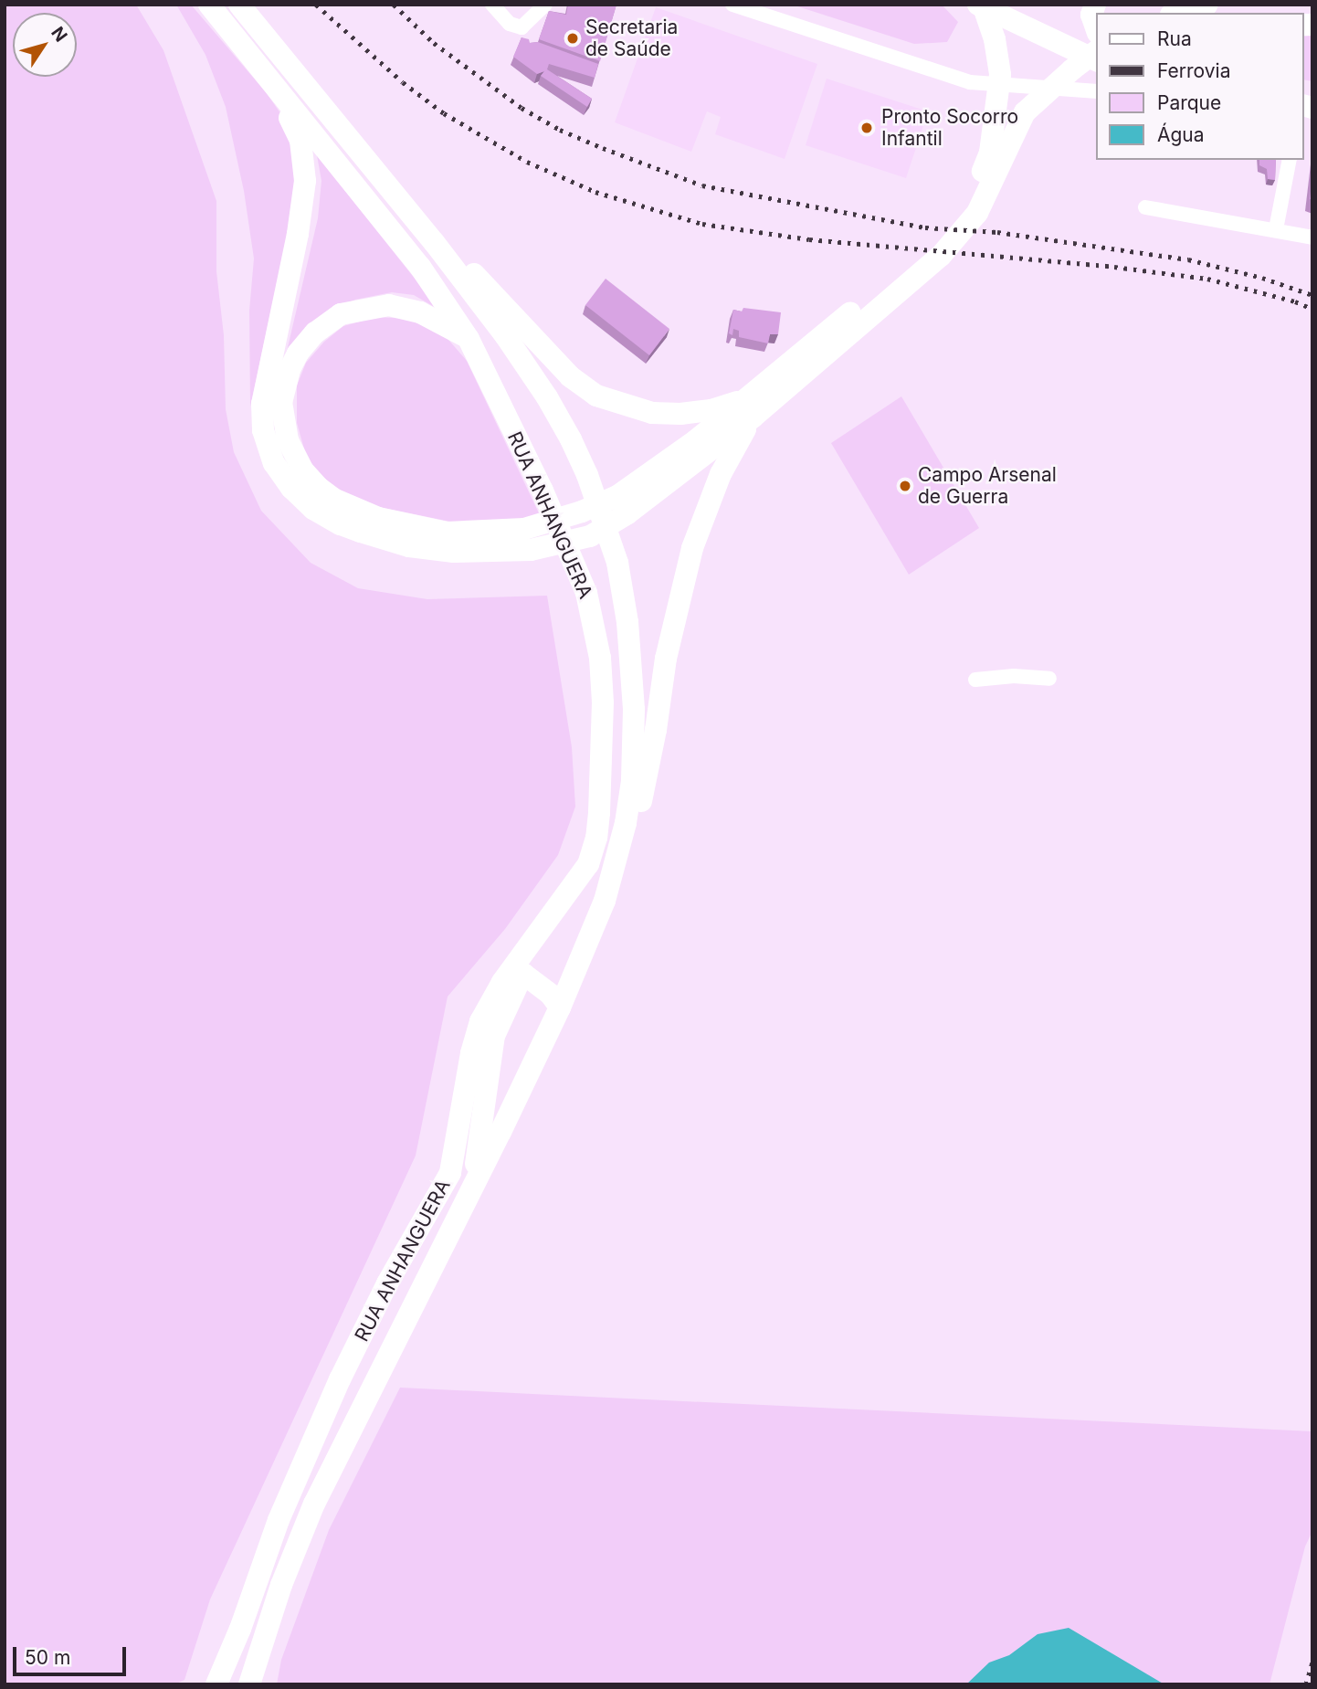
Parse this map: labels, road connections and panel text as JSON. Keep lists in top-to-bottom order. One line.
{"streets":{"main road":["RUA ANHANGUERA"]},"places":["Secretaria de Saúde","Pronto Socorro Infantil","Campo Arsenal de Guerra"],"legend":["Rua","Ferrovia","Parque","Água"],"scale_bar":"50 m","north":"top right"}
